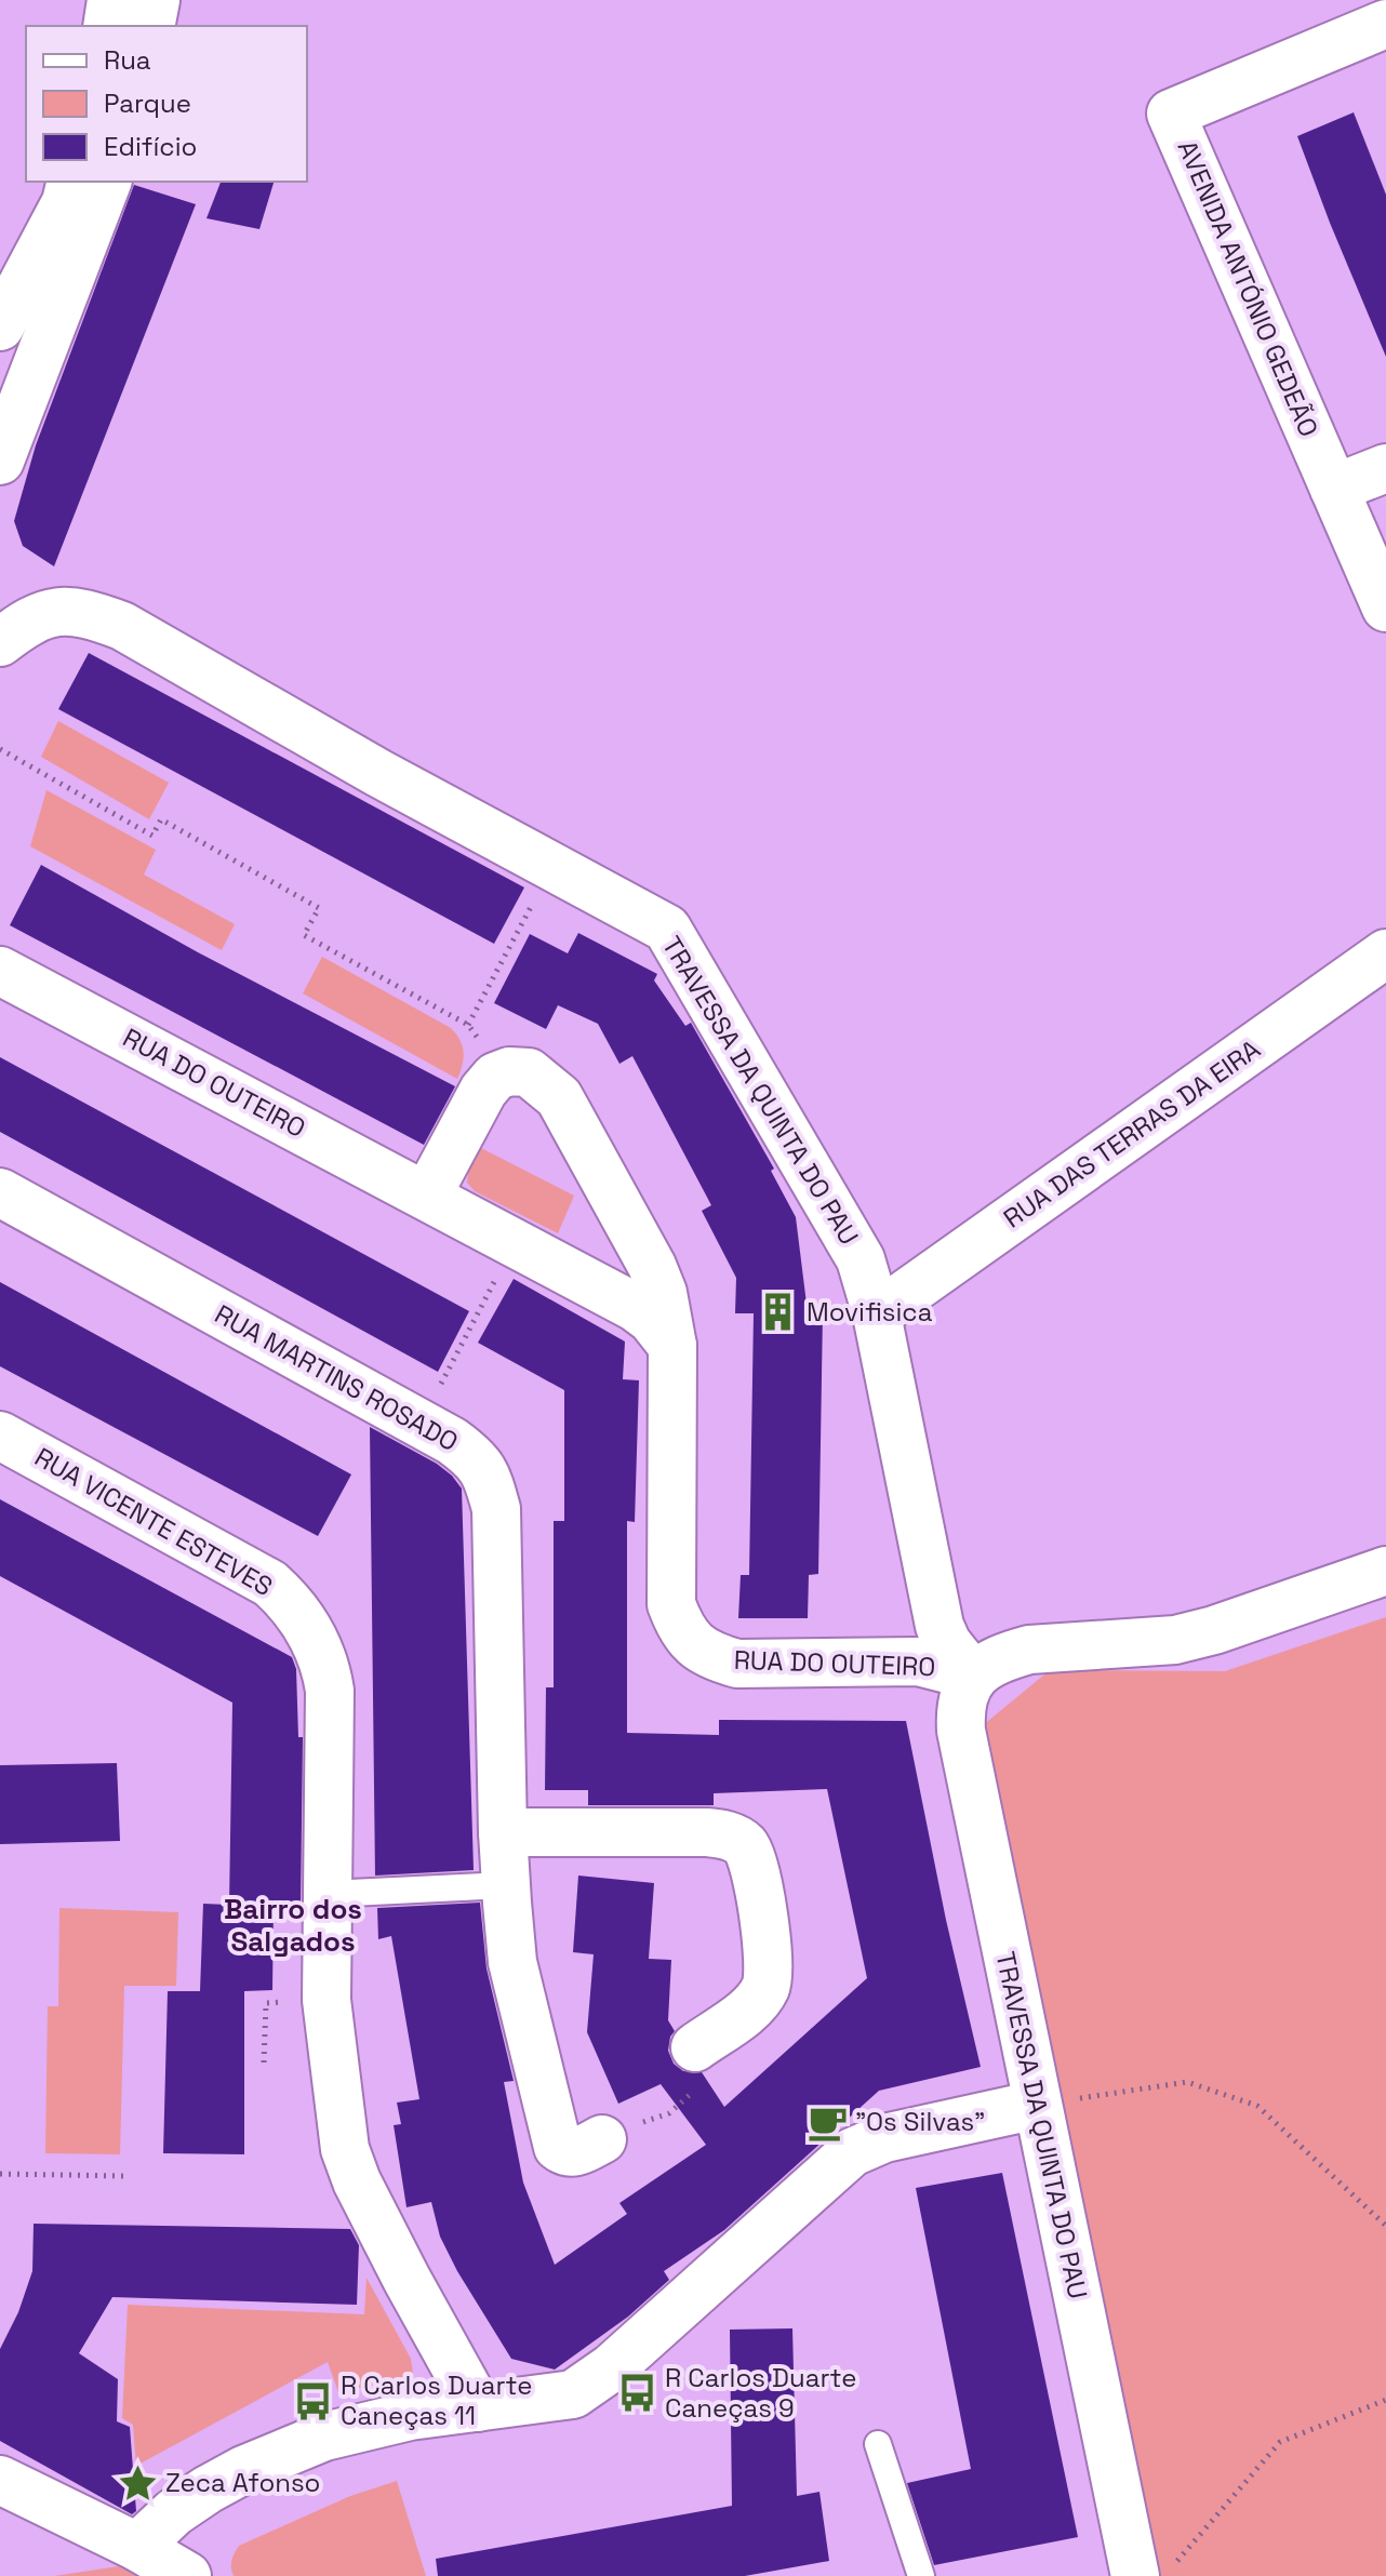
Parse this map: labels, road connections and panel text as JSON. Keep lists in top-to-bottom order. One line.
{"streets":{"street":["AVENIDA ANTÓNIO GEDEÃO","RUA DO OUTEIRO","TRAVESSA DA QUINTA DO PAU","RUA DAS TERRAS DA EIRA","RUA MARTINS ROSADO","RUA VICENTE ESTEVES"]},"crossings":[["RUA DO OUTEIRO","TRAVESSA DA QUINTA DO PAU"],["TRAVESSA DA QUINTA DO PAU","RUA DAS TERRAS DA EIRA"]],"districts":["Bairro dos Salgados"],"places":{"building":["Movifisica"],"cafe":["\"Os Silvas\""],"bus stop":["R Carlos Duarte Caneças 9","R Carlos Duarte Caneças 11"],"place":["Zeca Afonso"]},"legend":["Rua","Parque","Edifício"]}
